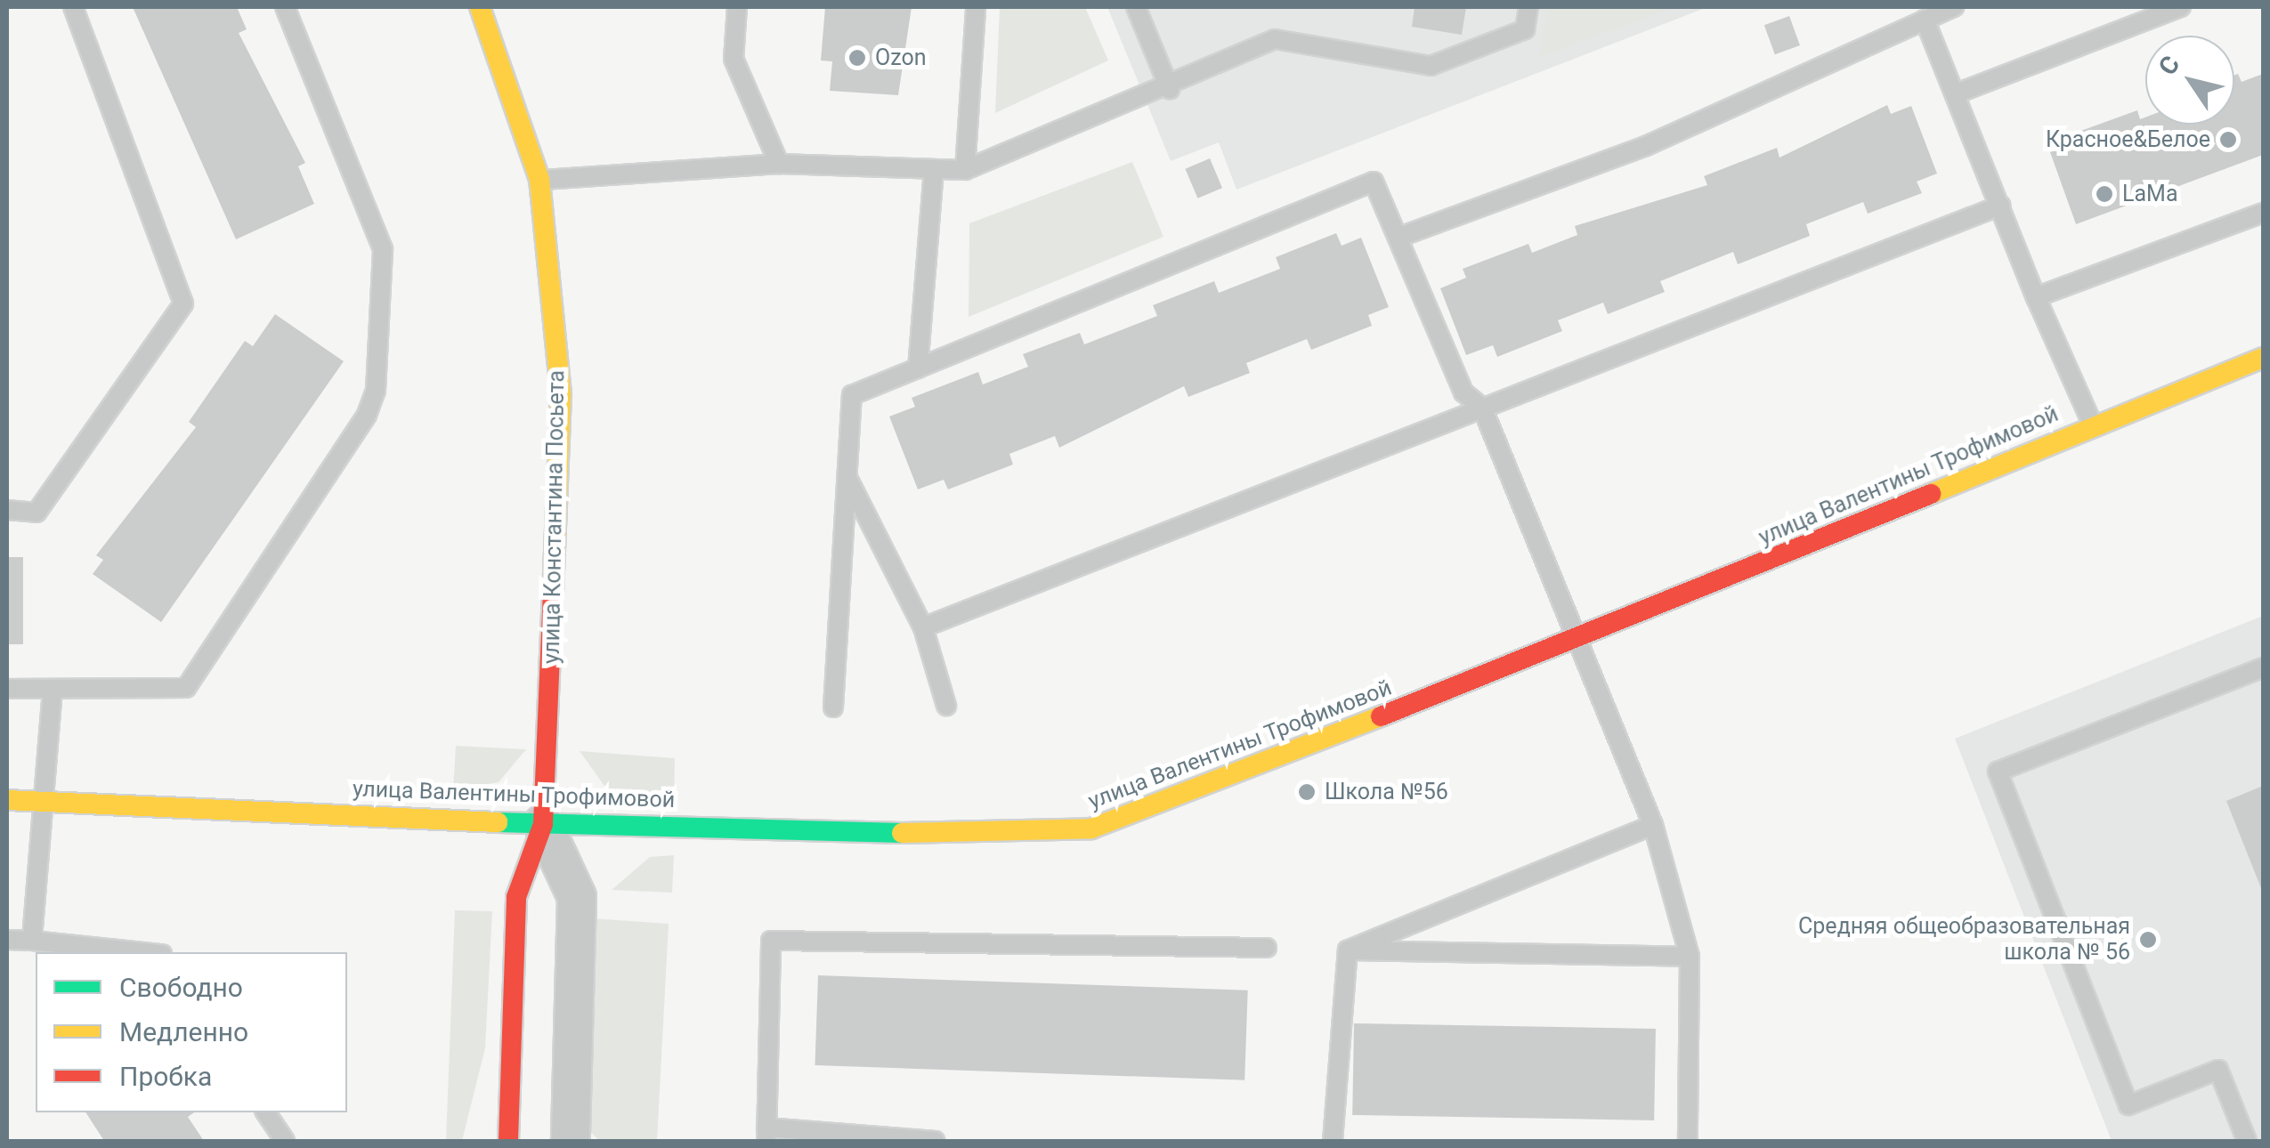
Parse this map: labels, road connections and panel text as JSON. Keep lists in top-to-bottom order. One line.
{"streets":{"street":["улица Валентины Трофимовой","улица Константина Посьета"]},"crossings":[["улица Валентины Трофимовой","улица Константина Посьета"]],"places":["Ozon","Красное&Белое","LaMa","Школа №56","Средняя общеобразовательная школа № 56"],"legend":["Свободно","Медленно","Пробка"],"north":"top left"}
